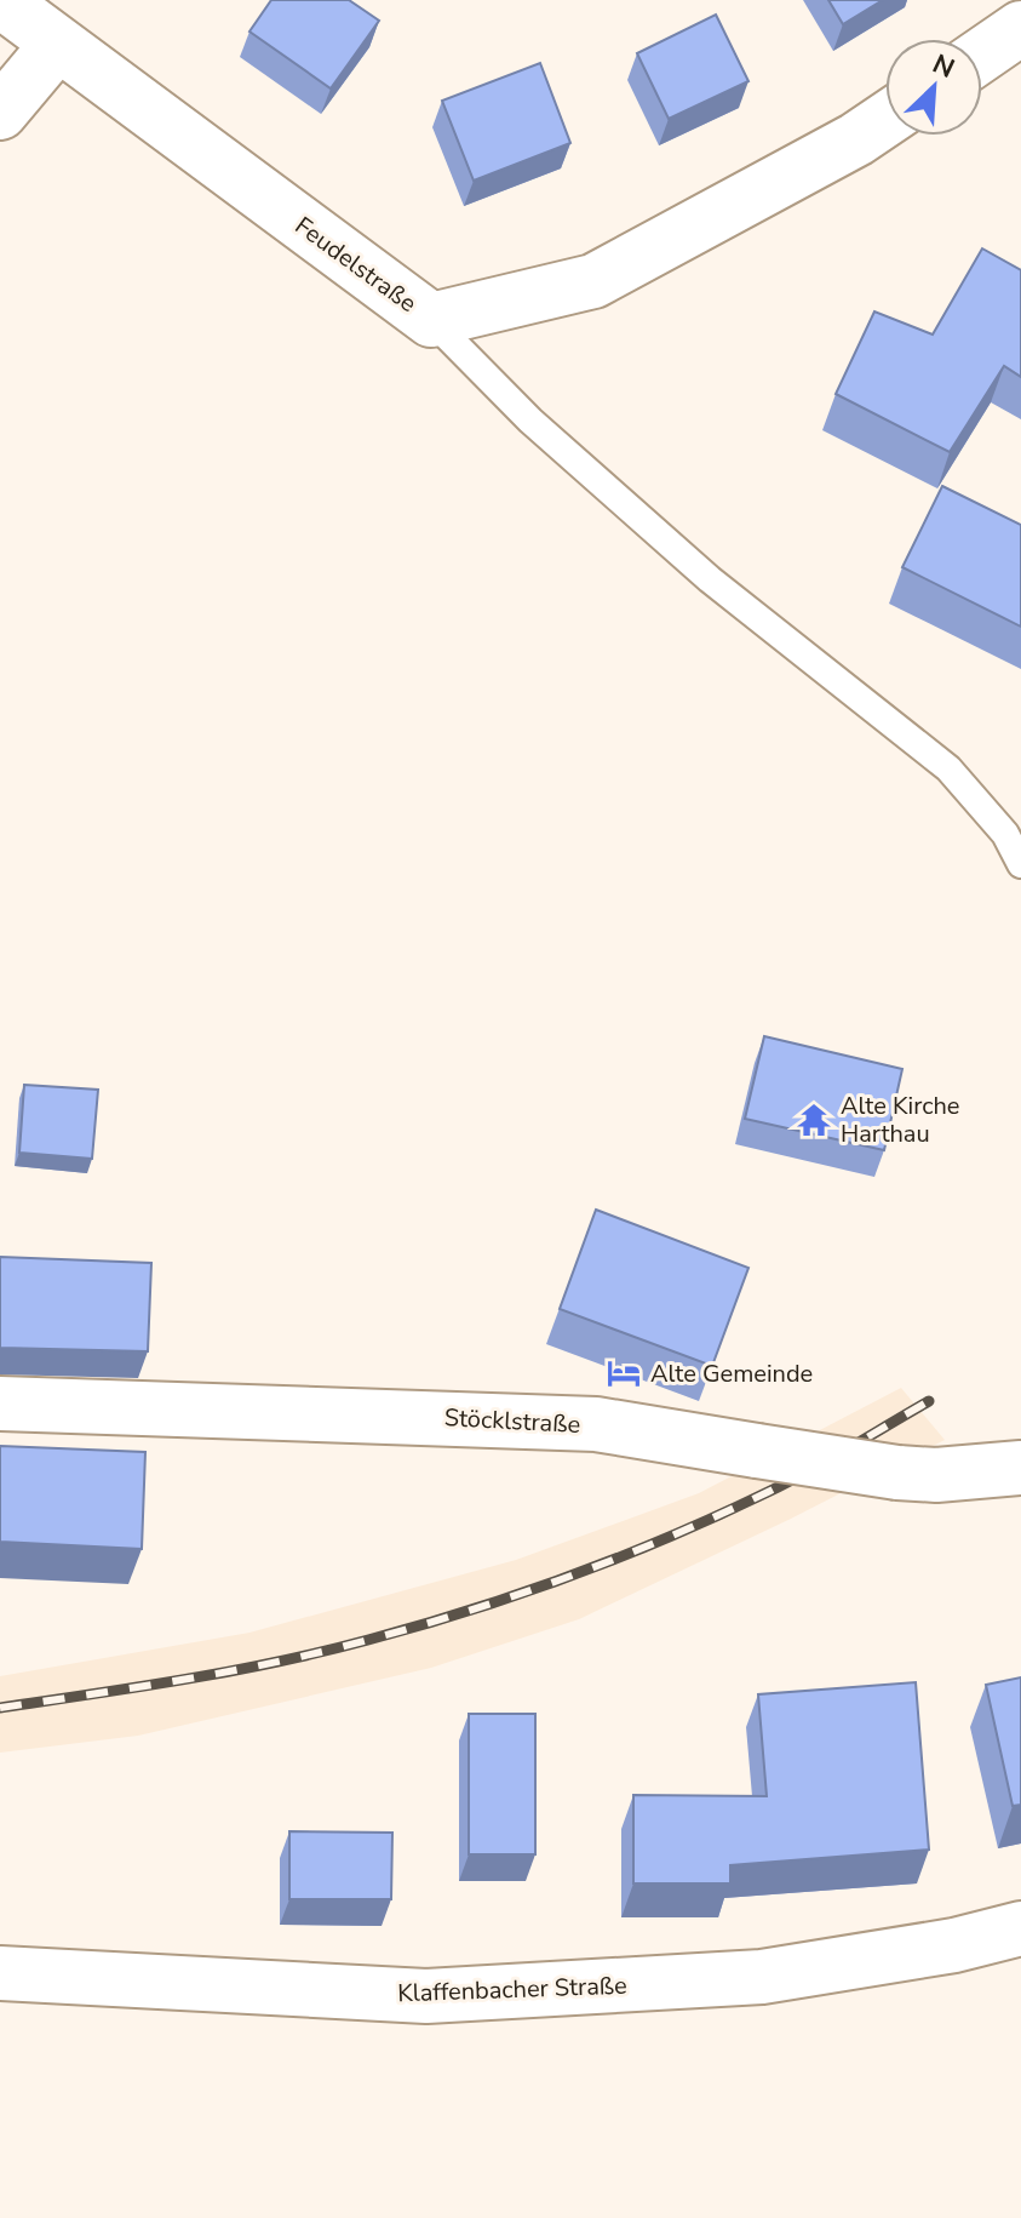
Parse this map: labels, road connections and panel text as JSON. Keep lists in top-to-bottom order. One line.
{"streets":{"street":["Feudelstraße","Stöcklstraße","Klaffenbacher Straße"]},"places":{"temple":["Alte Kirche Harthau"],"hotel":["Alte Gemeinde"]},"north":"top right"}
